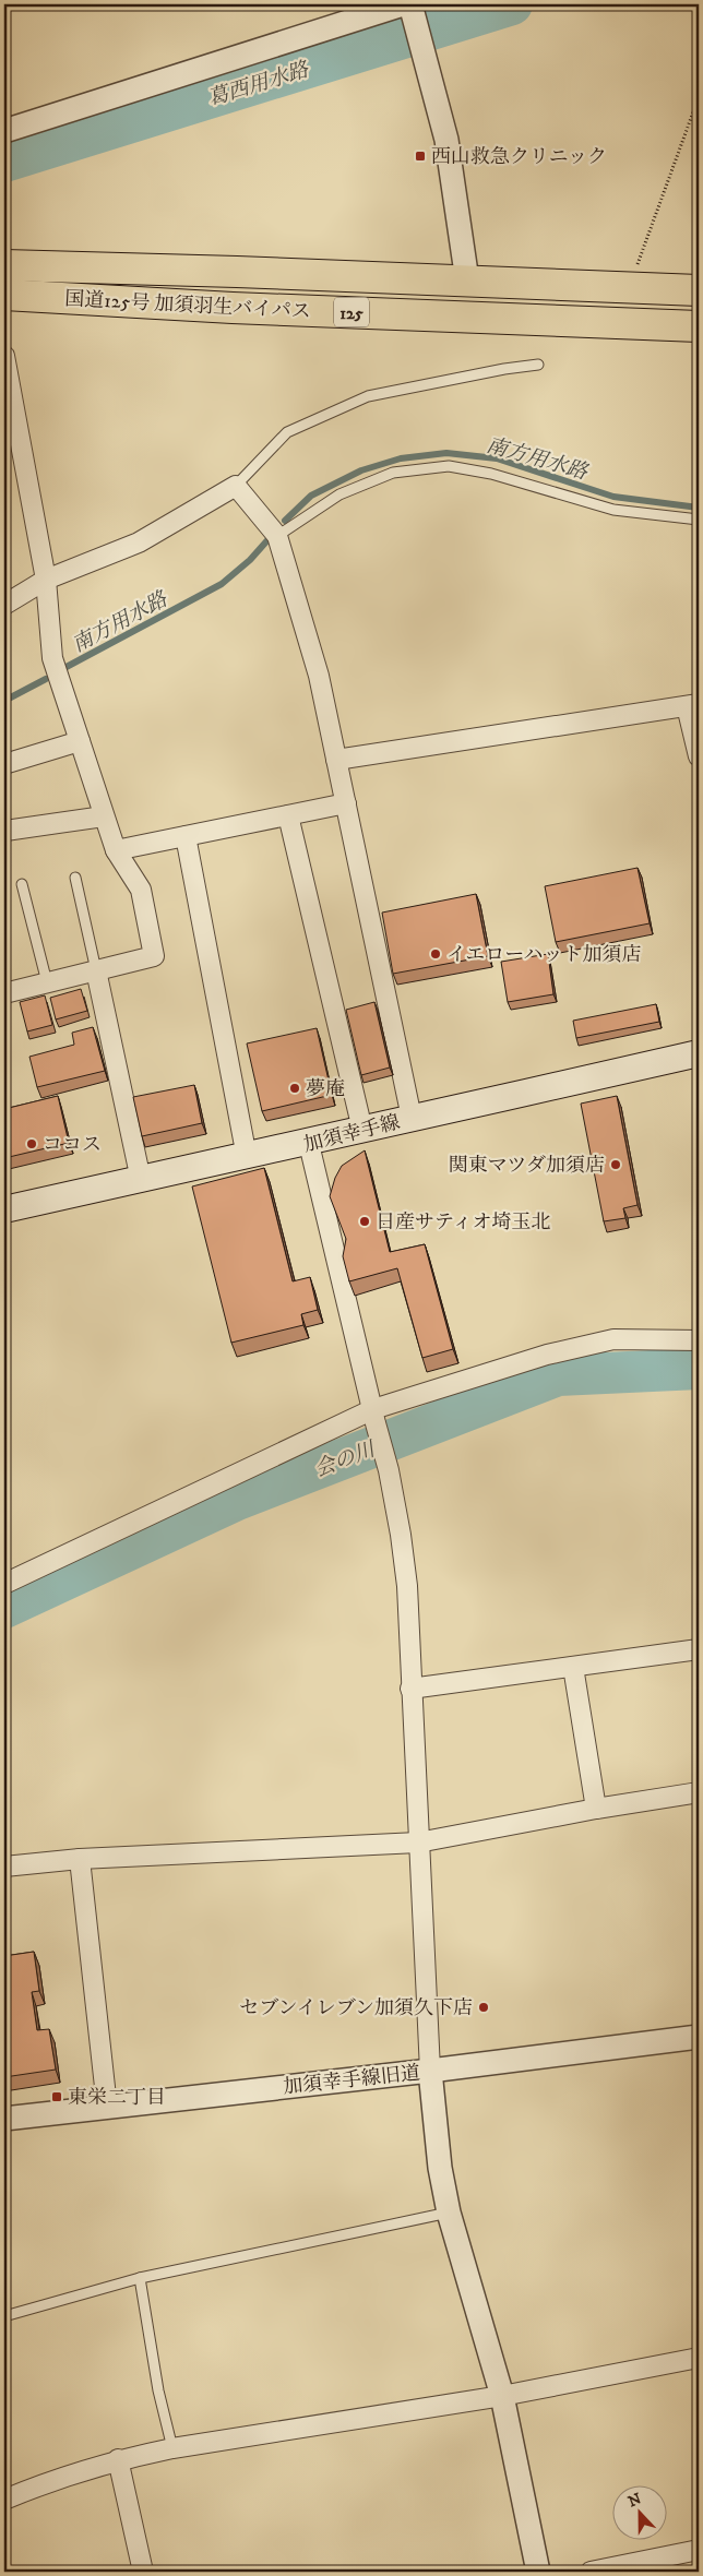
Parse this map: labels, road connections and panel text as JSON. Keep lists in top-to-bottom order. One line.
{"streets":{"highway":["国道125号 加須羽生バイパス","125"],"main road":["加須幸手線"],"street":["加須幸手線旧道"]},"water":["葛西用水路","南方用水路","会の川"],"places":{"transit":["西山救急クリニック","東栄二丁目"],"other":["イエローハット加須店","夢庵","ココス","関東マツダ加須店","日産サティオ埼玉北","セブンイレブン加須久下店"]},"north":"top"}
